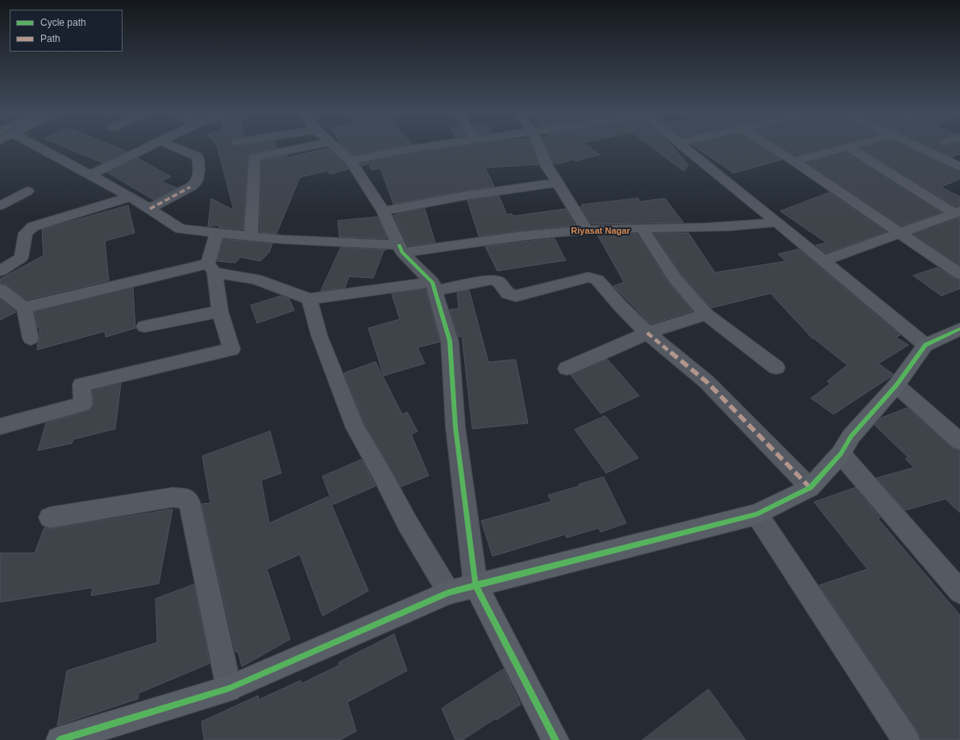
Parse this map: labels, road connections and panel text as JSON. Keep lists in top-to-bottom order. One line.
{"districts":["Riyasat Nagar"],"legend":["Cycle path","Path"]}
